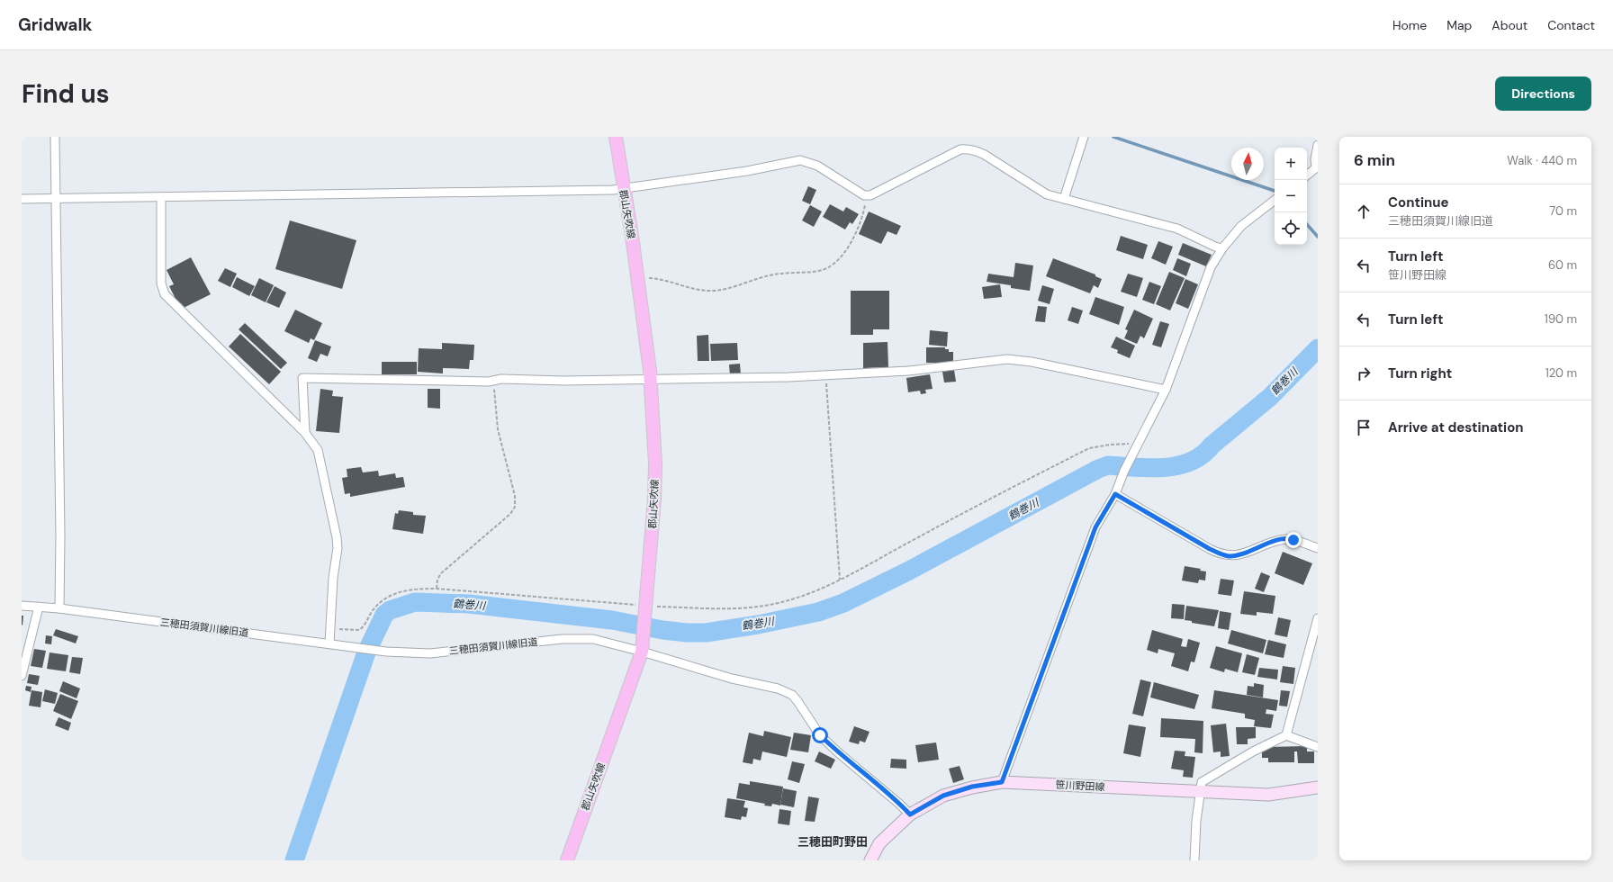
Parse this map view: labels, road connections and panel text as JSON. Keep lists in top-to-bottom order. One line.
{"streets":{"main road":["郡山矢吹線"],"street":["三穂田須賀川線旧道","笹川野田線"]},"crossings":[["郡山矢吹線","三穂田須賀川線旧道"],["三穂田須賀川線旧道","笹川野田線"]],"districts":["三穂田町野田"],"water":["鶴巻川"],"north":"top","page":{"header":"Gridwalk","nav":["Home","Map","About","Contact"],"buttons":"Directions","title":"Find us","heading":["6 min","Walk · 440 m"],"map_buttons":["+","−"],"list":[["Continue","三穂田須賀川線旧道","70 m"],["Turn left","笹川野田線","60 m"],["Turn left","190 m"],["Turn right","120 m"],"Arrive at destination"]}}
